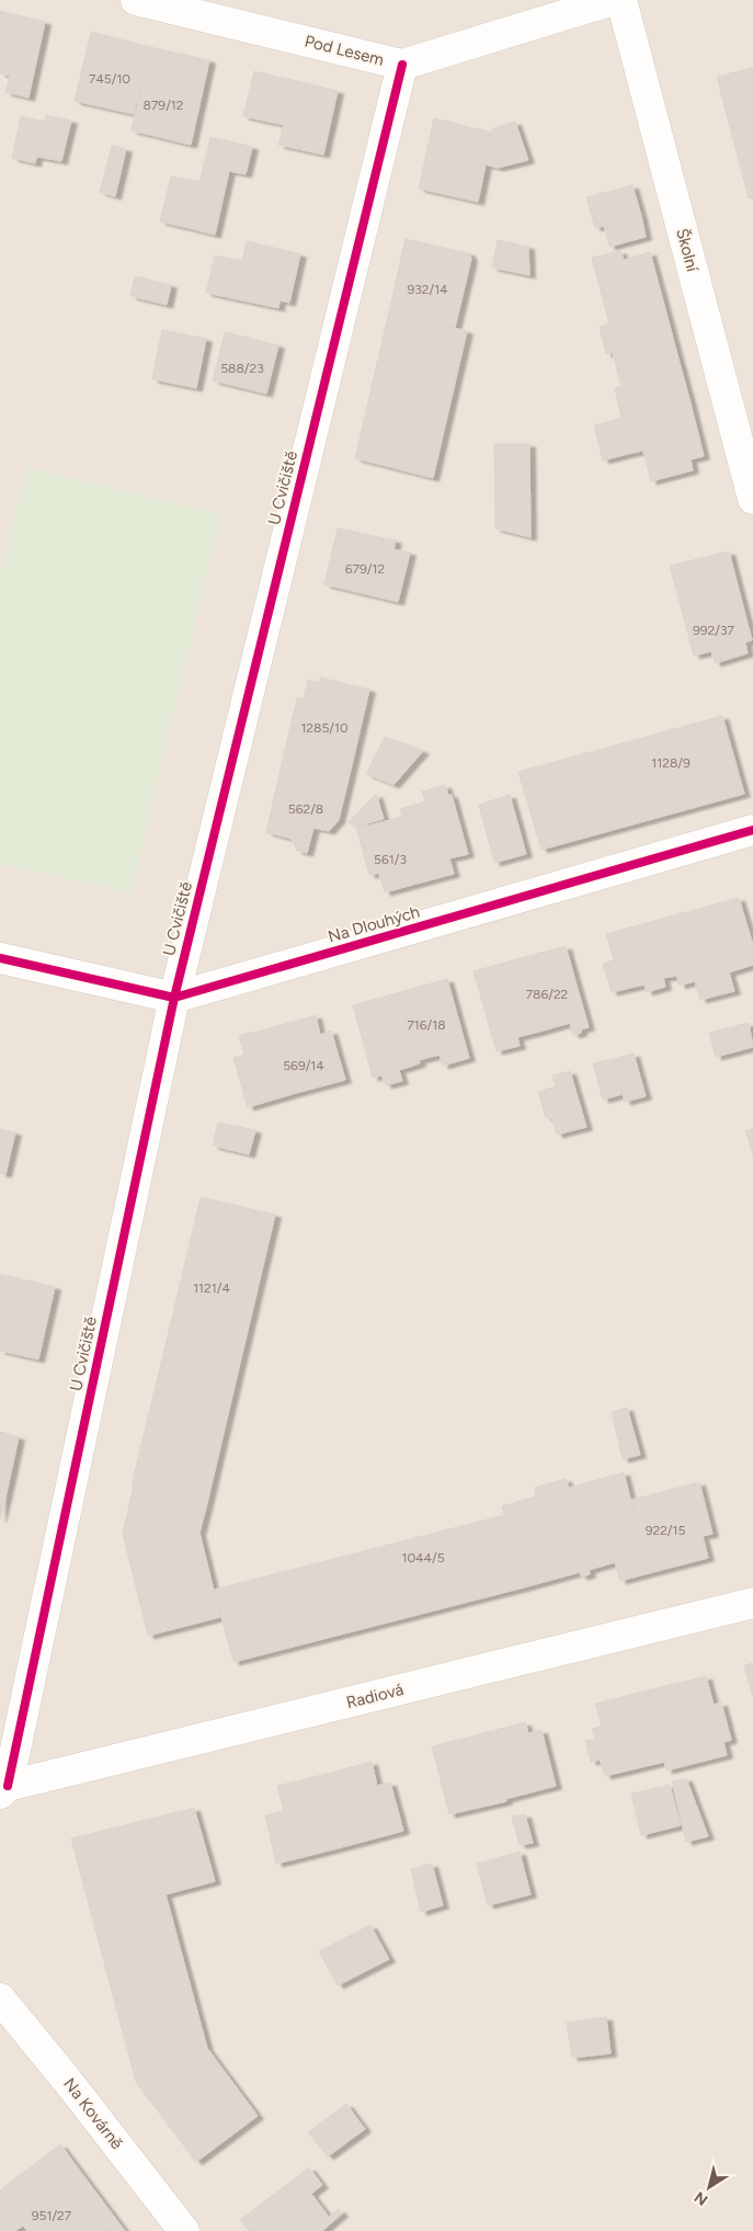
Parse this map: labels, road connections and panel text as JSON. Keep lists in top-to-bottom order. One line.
{"streets":{"street":["Pod Lesem","Školní","U Cvičiště","Na Dlouhých","Radiová","Na Kovárně"]},"crossings":[["Pod Lesem","U Cvičiště"],["U Cvičiště","Na Dlouhých"],["U Cvičiště","Radiová"]],"house_numbers":["745/10","879/12","932/14","588/23","679/12","992/37","1285/10","1128/9","562/8","561/3","786/22","716/18","569/14","1121/4","922/15","1044/5","951/27"],"north":"bottom left"}
